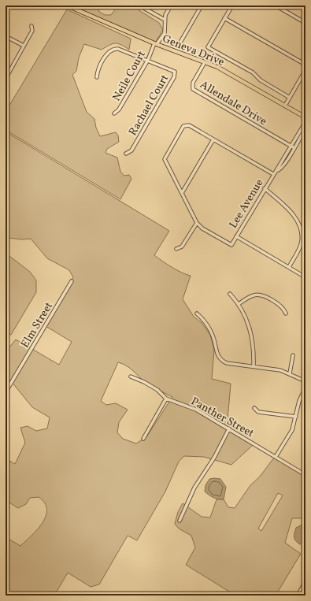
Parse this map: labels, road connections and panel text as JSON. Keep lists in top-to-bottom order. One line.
{"streets":{"main road":["Geneva Drive"],"street":["Neile Court","Allendale Drive","Rachael Court","Lee Avenue","Elm Street","Panther Street"]},"crossings":[["Geneva Drive","Neile Court"],["Geneva Drive","Allendale Drive"],["Neile Court","Rachael Court"],["Allendale Drive","Lee Avenue"]]}
